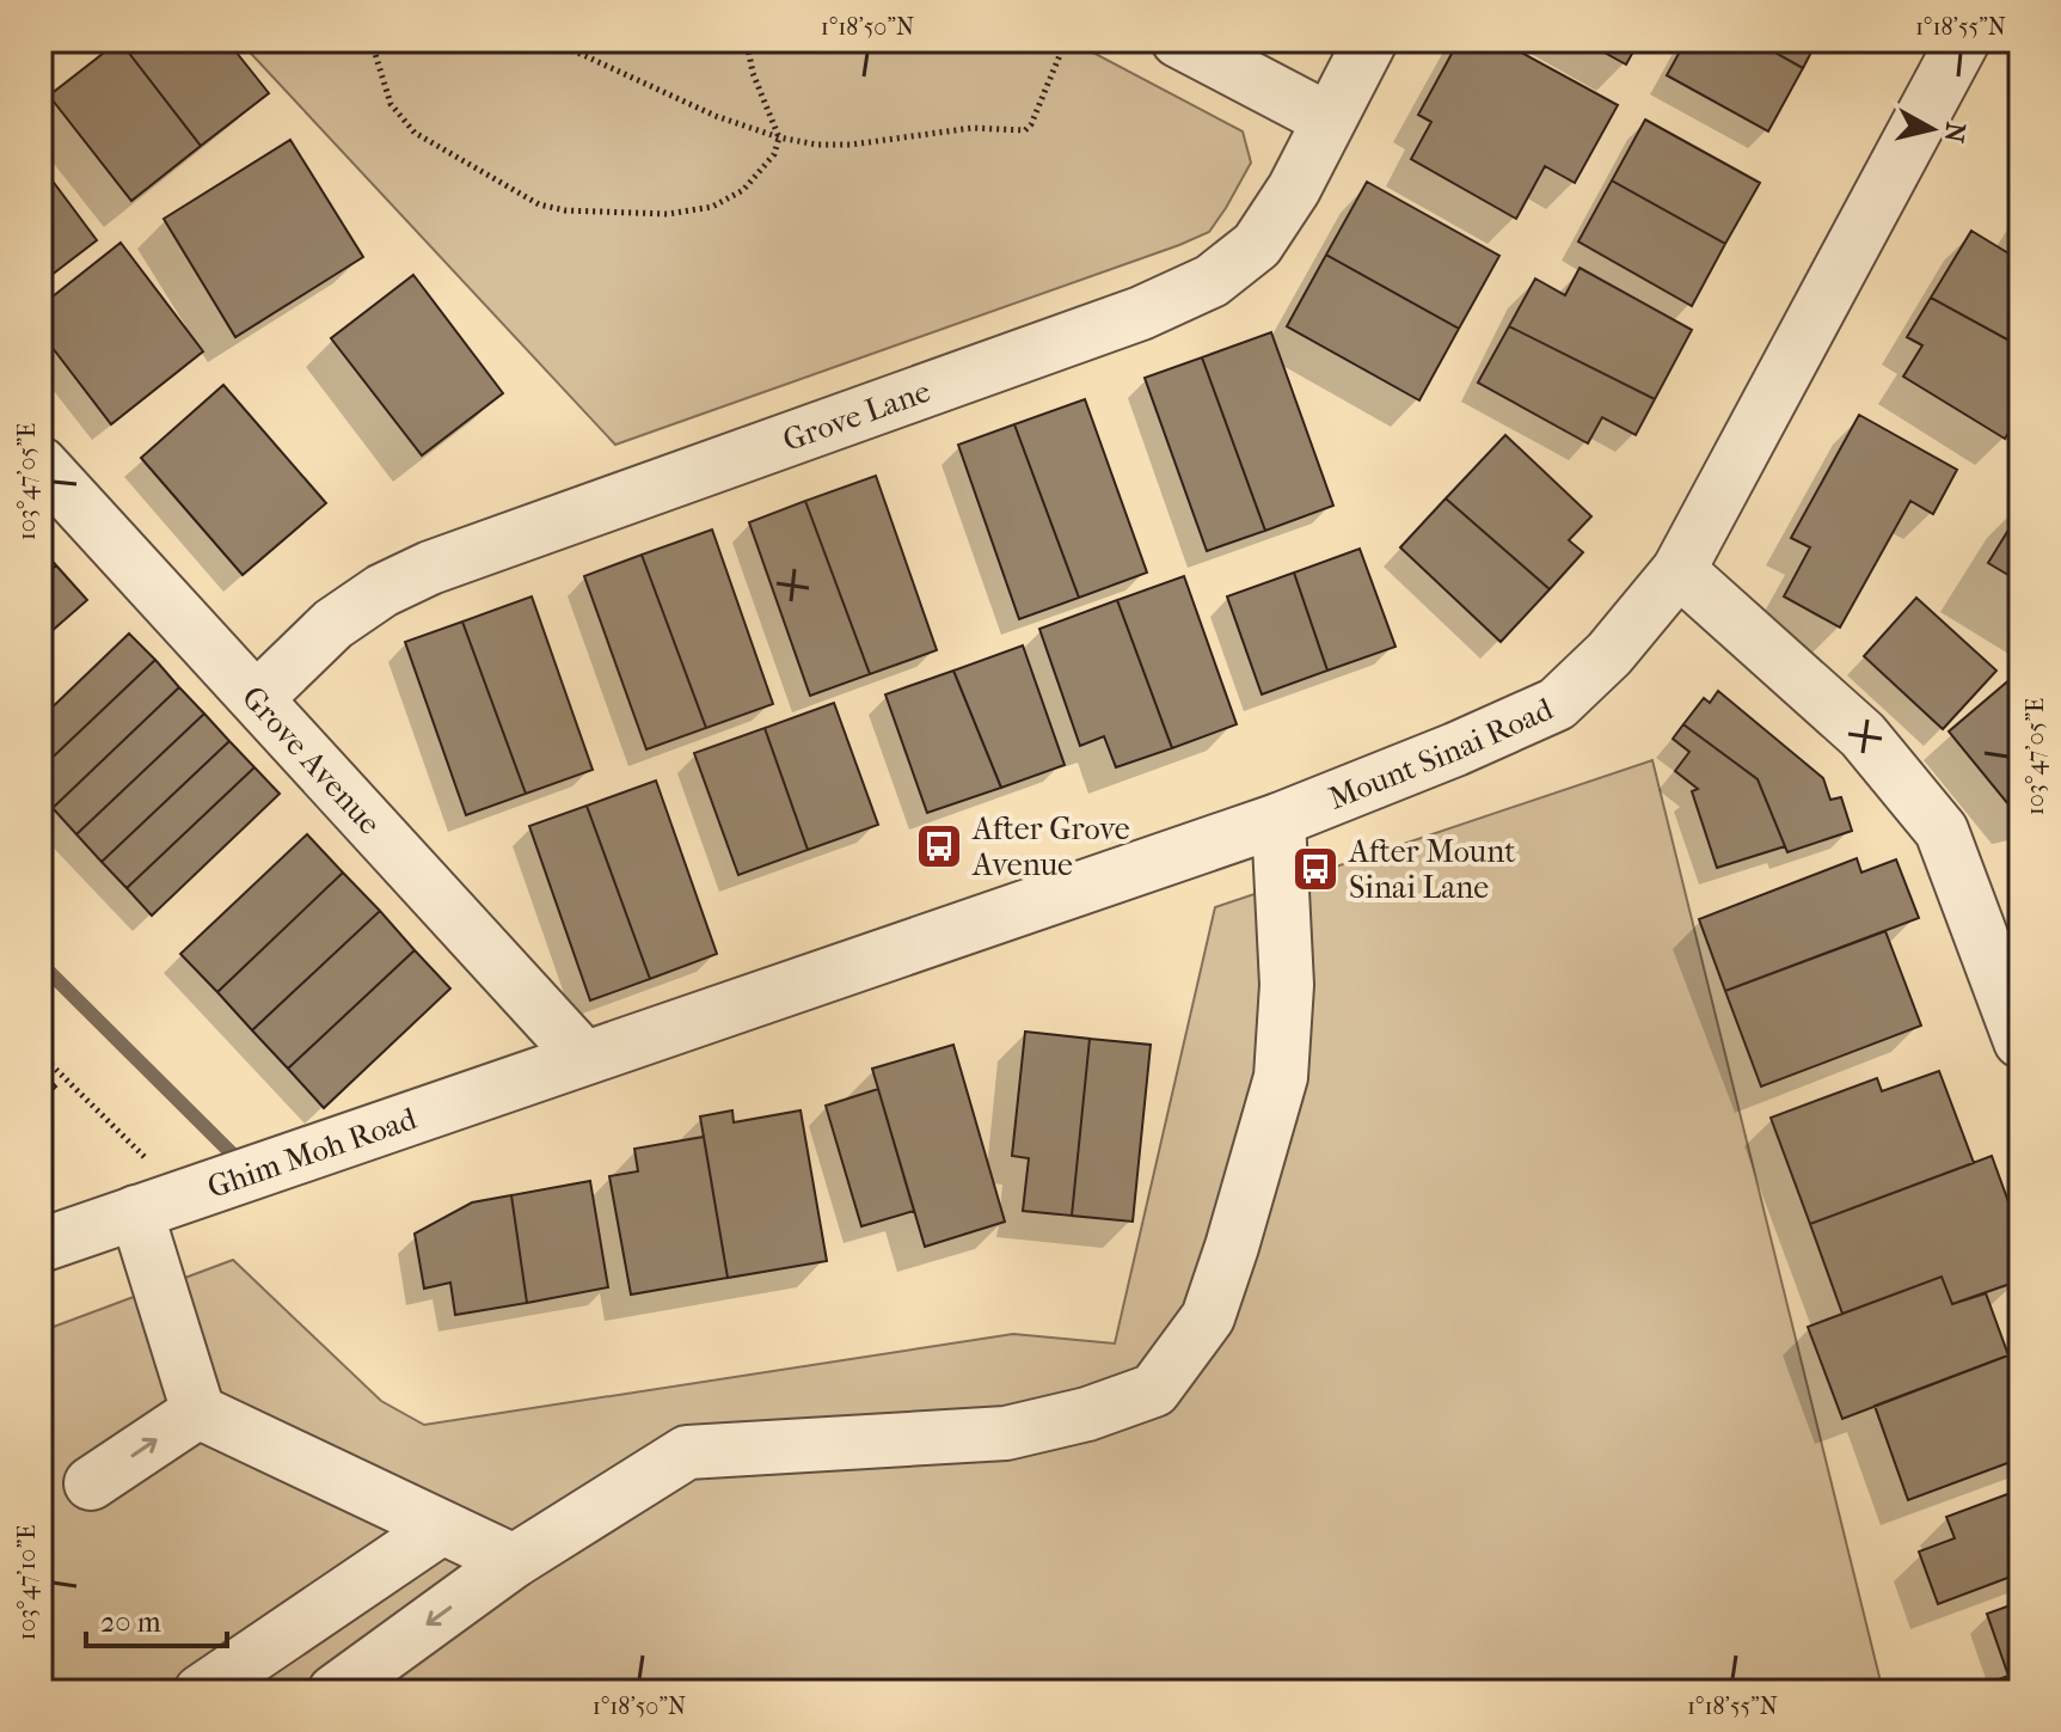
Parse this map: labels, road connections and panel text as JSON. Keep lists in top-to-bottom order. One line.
{"streets":{"street":["Grove Lane","Mount Sinai Road","Grove Avenue","Ghim Moh Road"]},"crossings":[["Grove Lane","Grove Avenue"],["Mount Sinai Road","Grove Avenue"],["Mount Sinai Road","Ghim Moh Road"],["Grove Avenue","Ghim Moh Road"]],"places":{"bus stop":["After Grove Avenue","After Mount Sinai Lane"]},"scale_bar":"20 m","north":"right","coordinates":["1°18'50\"N","1°18'55\"N","103°47'05\"E","103°47'10\"E"]}
